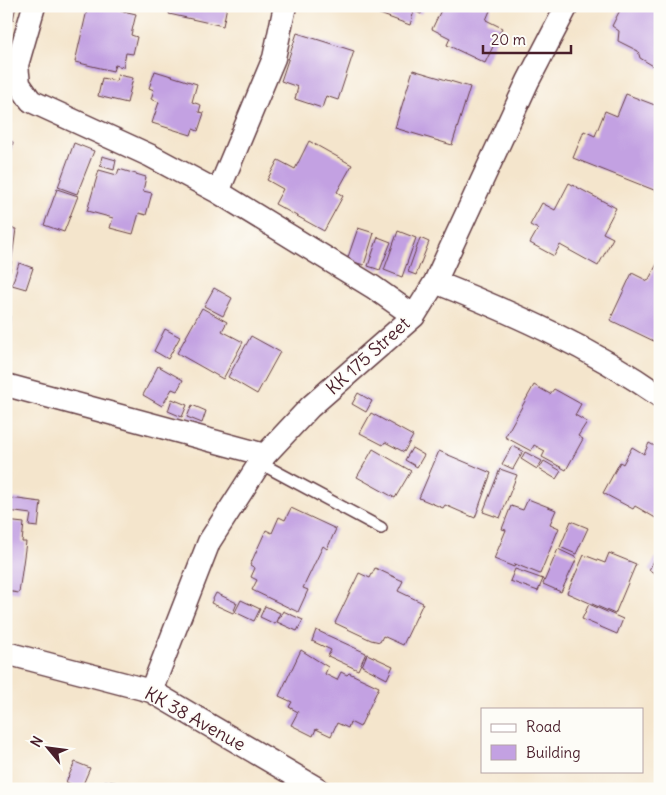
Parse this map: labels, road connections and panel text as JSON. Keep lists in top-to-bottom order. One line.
{"streets":{"street":["KK 175 Street","KK 38 Avenue"]},"crossings":[["KK 175 Street","KK 38 Avenue"]],"legend":["Road","Building"],"scale_bar":"20 m","north":"top left"}
